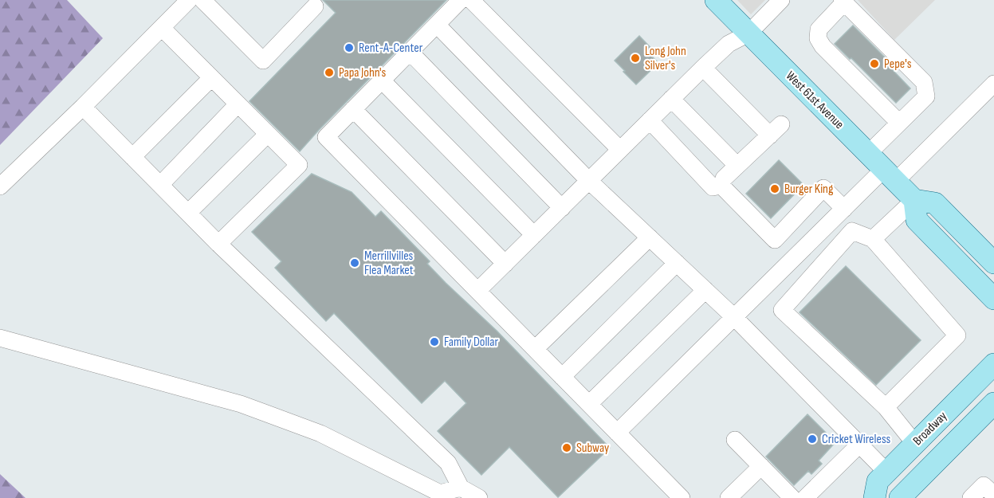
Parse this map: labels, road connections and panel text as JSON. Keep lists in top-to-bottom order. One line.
{"streets":{"main road":["West 61st Avenue","Broadway"]},"places":["Rent-A-Center","Long John Silver's","Pepe's","Papa John's","Burger King","Merrillvilles Flea Market","Family Dollar","Cricket Wireless","Subway"]}
